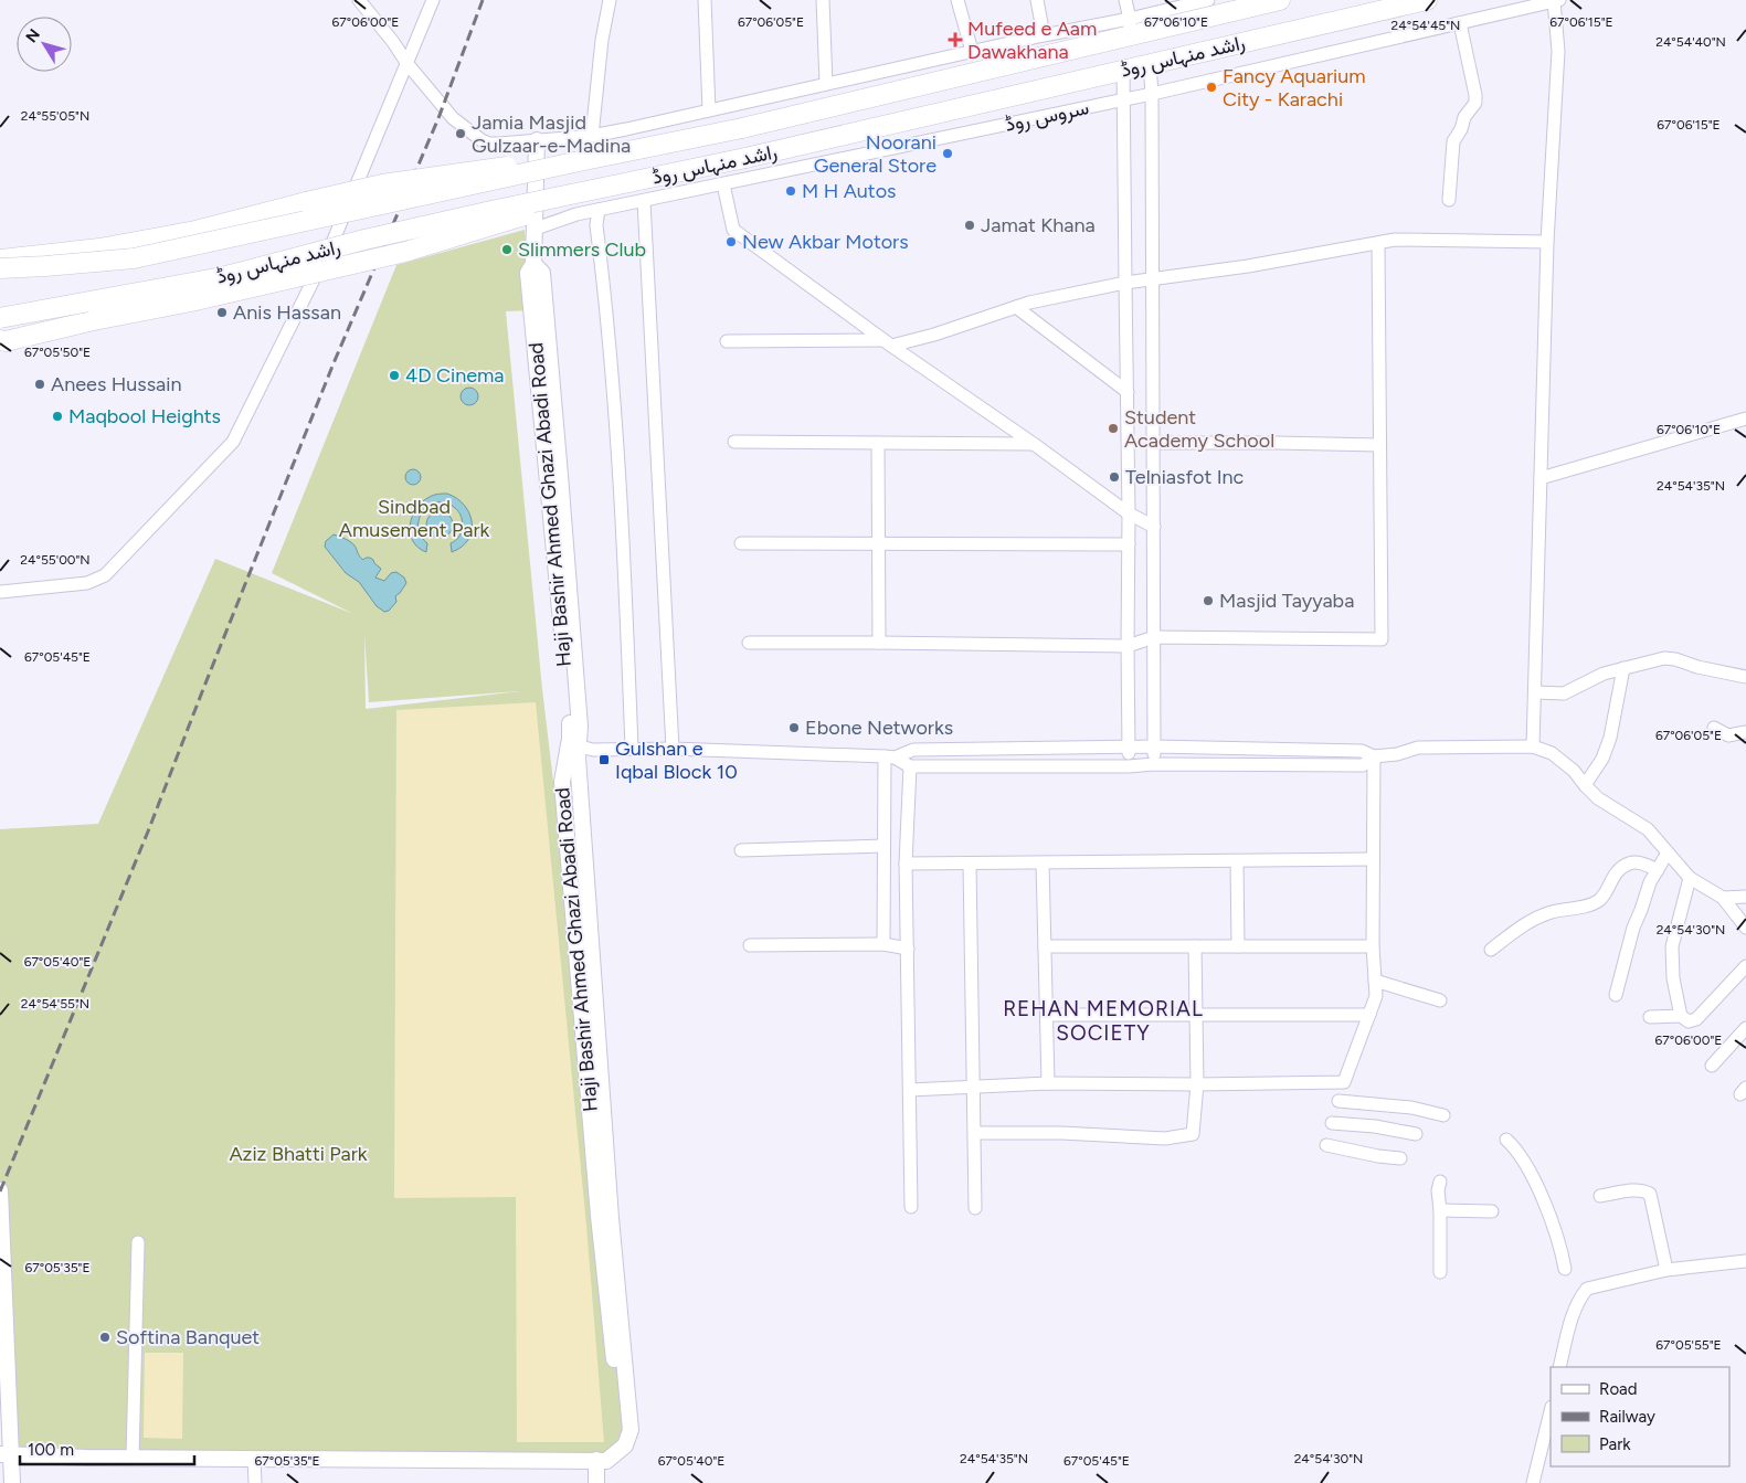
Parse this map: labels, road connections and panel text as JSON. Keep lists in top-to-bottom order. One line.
{"streets":{"main road":["راشد منہاس روڈ"],"street":["سروس روڈ","Haji Bashir Ahmed Ghazi Abadi Road"]},"crossings":[["سروس روڈ","Haji Bashir Ahmed Ghazi Abadi Road"]],"districts":["REHAN MEMORIAL SOCIETY"],"parks":["Sindbad Amusement Park","Aziz Bhatti Park"],"places":{"health":["Mufeed e Aam Dawakhana"],"other":["Fancy Aquarium City - Karachi","Jamia Masjid Gulzaar-e-Madina","Noorani General Store","M H Autos","Jamat Khana","New Akbar Motors","Slimmers Club","Anis Hassan","4D Cinema","Anees Hussain","Maqbool Heights","Student Academy School","Telniasfot Inc","Masjid Tayyaba","Ebone Networks","Softina Banquet"],"transit":["Gulshan e Iqbal Block 10"]},"legend":["Road","Railway","Park"],"scale_bar":"100 m","north":"top left","coordinates":["67°06'15\"E","67°06'00\"E","67°06'05\"E","67°06'10\"E","24°54'45\"N","24°54'40\"N","24°55'05\"N","67°05'50\"E","24°54'35\"N","24°55'00\"N","67°05'45\"E","24°54'30\"N","67°05'40\"E","24°54'55\"N","67°05'35\"E","67°05'55\"E"]}
